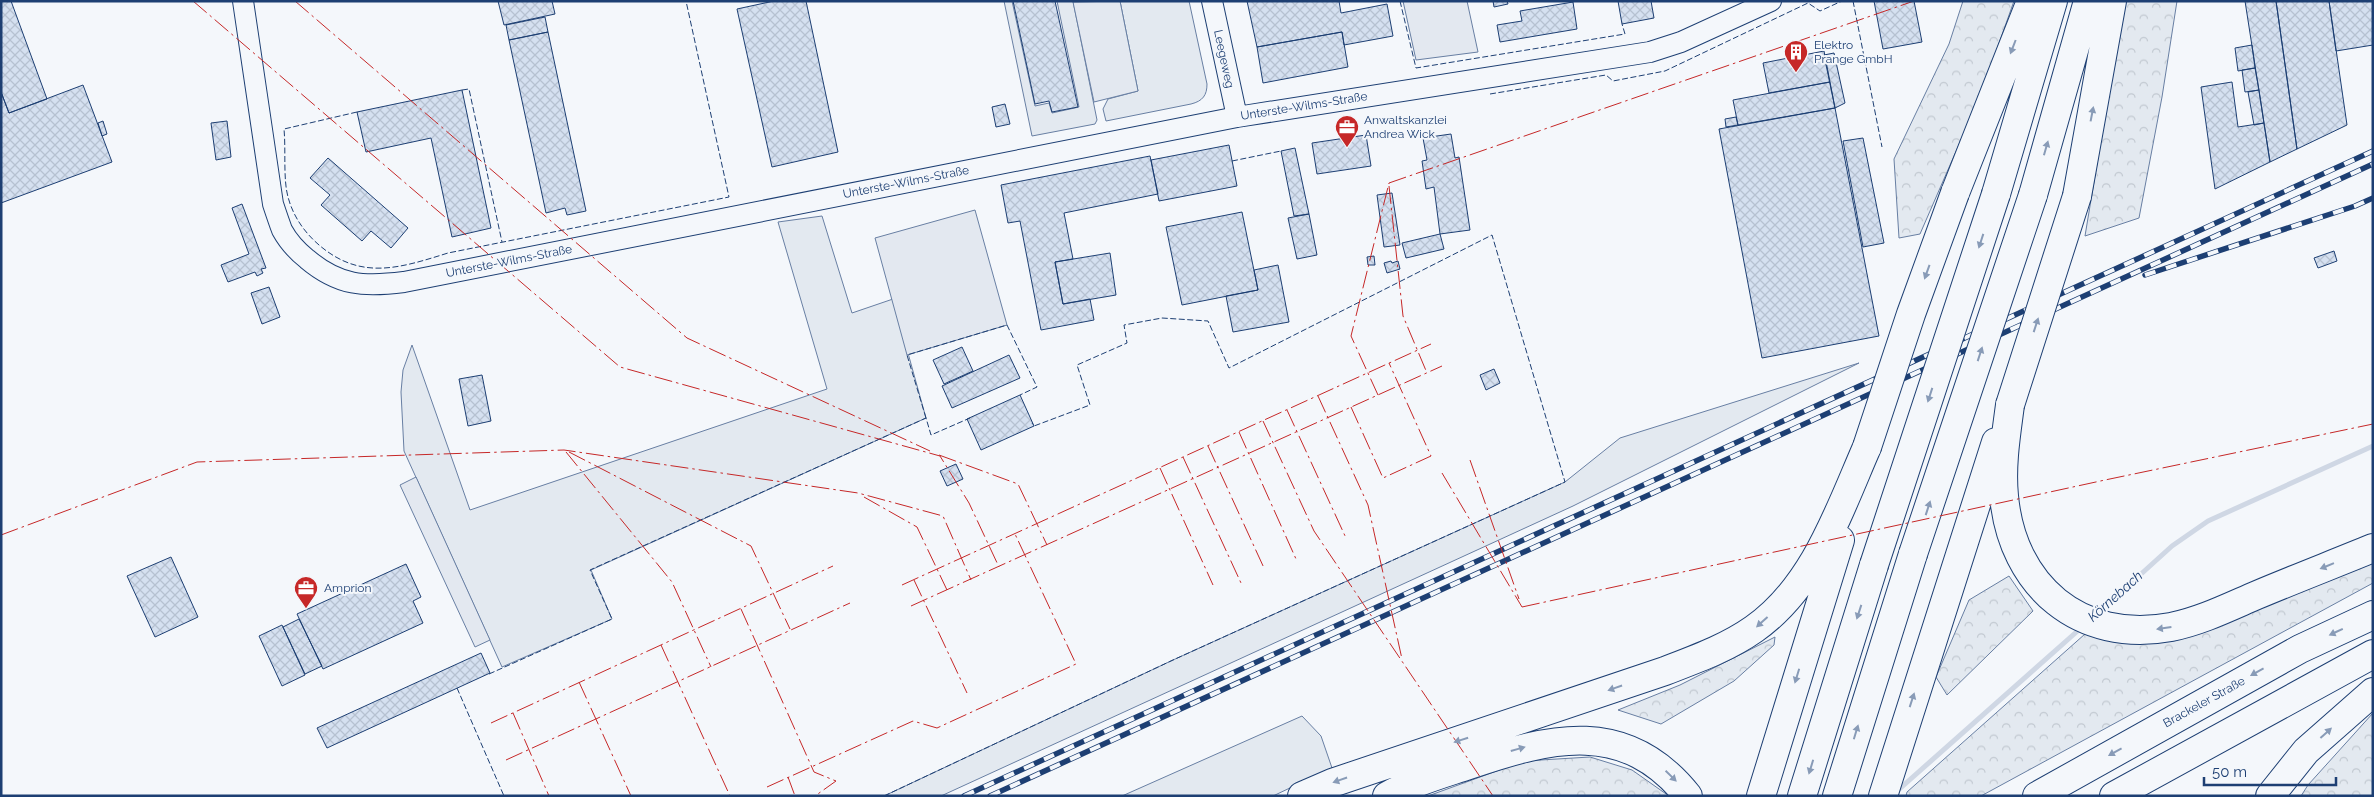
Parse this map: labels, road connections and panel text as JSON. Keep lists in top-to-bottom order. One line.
{"streets":{"highway":["Brackeler Straße"],"street":["Leegeweg","Unterste-Wilms-Straße"]},"crossings":[["Leegeweg","Unterste-Wilms-Straße"]],"water":["Körnebach"],"places":{"building":["Elektro Prange GmbH"],"office":["Anwaltskanzlei Andrea Wick","Amprion"]},"scale_bar":"50 m"}
